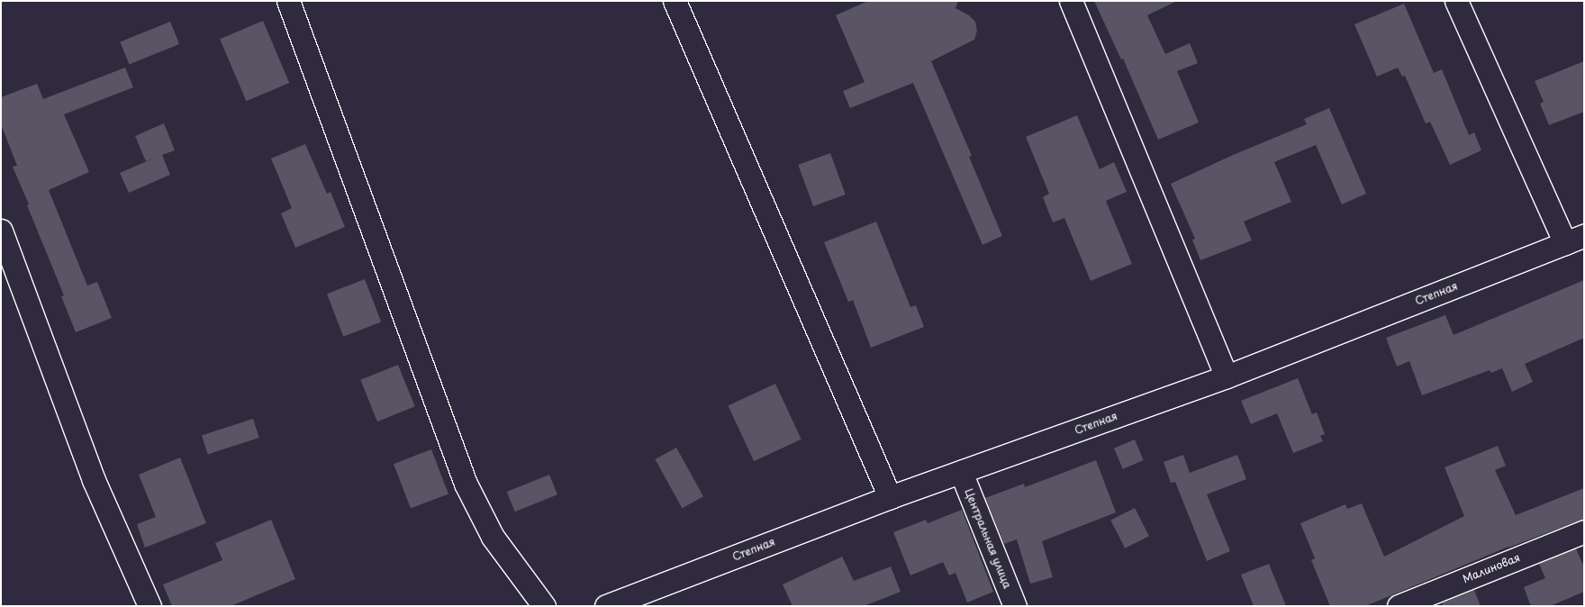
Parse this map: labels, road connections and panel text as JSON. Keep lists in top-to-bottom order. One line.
{"streets":{"street":["Степная","Центральная улица","Малиновая"]},"crossings":[["Степная","Центральная улица"]]}
